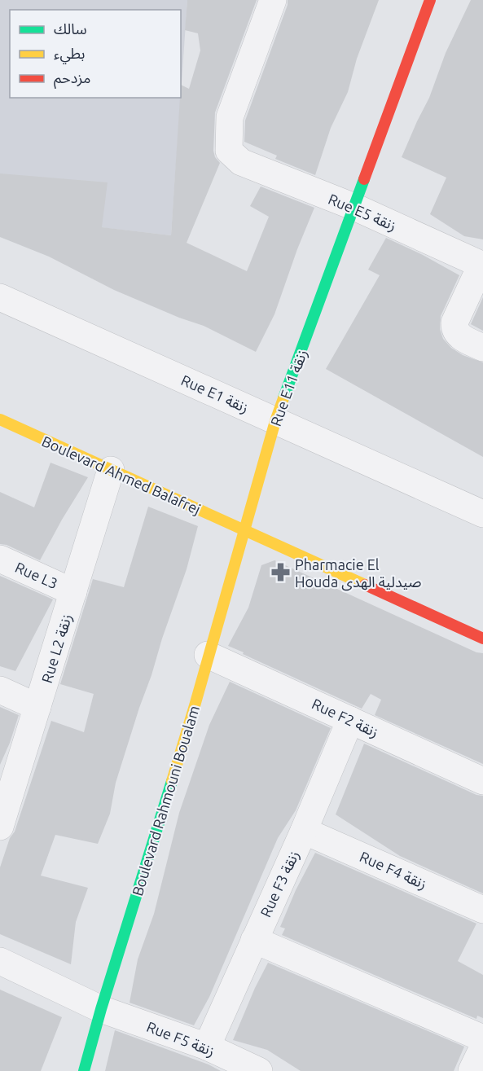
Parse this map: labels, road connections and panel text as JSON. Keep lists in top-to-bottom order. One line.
{"streets":{"street":["Rue E5 زنقة","Rue E11 زنقة","Rue E1 زنقة","Boulevard Ahmed Balafrej","Rue L3","Rue L2 زنقة","Rue F2 زنقة","Boulevard Rahmouni Boualam","Rue F4 زنقة","Rue F3 زنقة","Rue F5 زنقة"]},"crossings":[["Rue E5 زنقة","Rue E11 زنقة"],["Rue E11 زنقة","Rue E1 زنقة"],["Rue E11 زنقة","Boulevard Ahmed Balafrej"],["Rue E11 زنقة","Boulevard Rahmouni Boualam"],["Boulevard Ahmed Balafrej","Rue L2 زنقة"],["Boulevard Ahmed Balafrej","Boulevard Rahmouni Boualam"],["Rue L3","Rue L2 زنقة"],["Rue F2 زنقة","Boulevard Rahmouni Boualam"],["Rue F2 زنقة","Rue F3 زنقة"],["Boulevard Rahmouni Boualam","Rue F5 زنقة"],["Rue F4 زنقة","Rue F3 زنقة"],["Rue F3 زنقة","Rue F5 زنقة"]],"places":{"pharmacy":["Pharmacie El Houda صيدلية الهدى"]},"legend":["سالك","بطيء","مزدحم"]}
